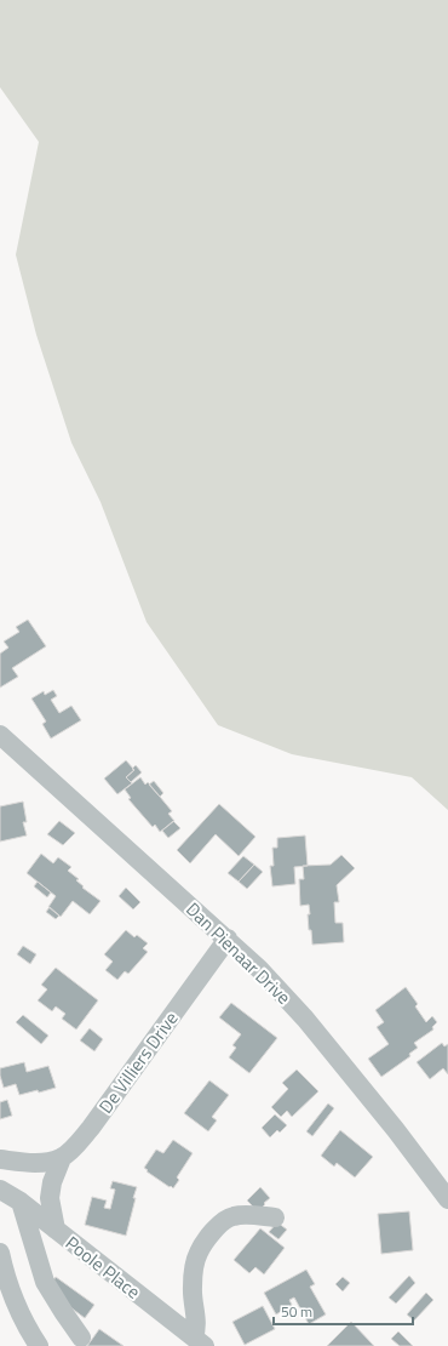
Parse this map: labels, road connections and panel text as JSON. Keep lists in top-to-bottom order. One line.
{"streets":{"street":["Dan Pienaar Drive","De Villiers Drive","Poole Place"]},"crossings":[["Dan Pienaar Drive","De Villiers Drive"]],"scale_bar":"50 m"}
